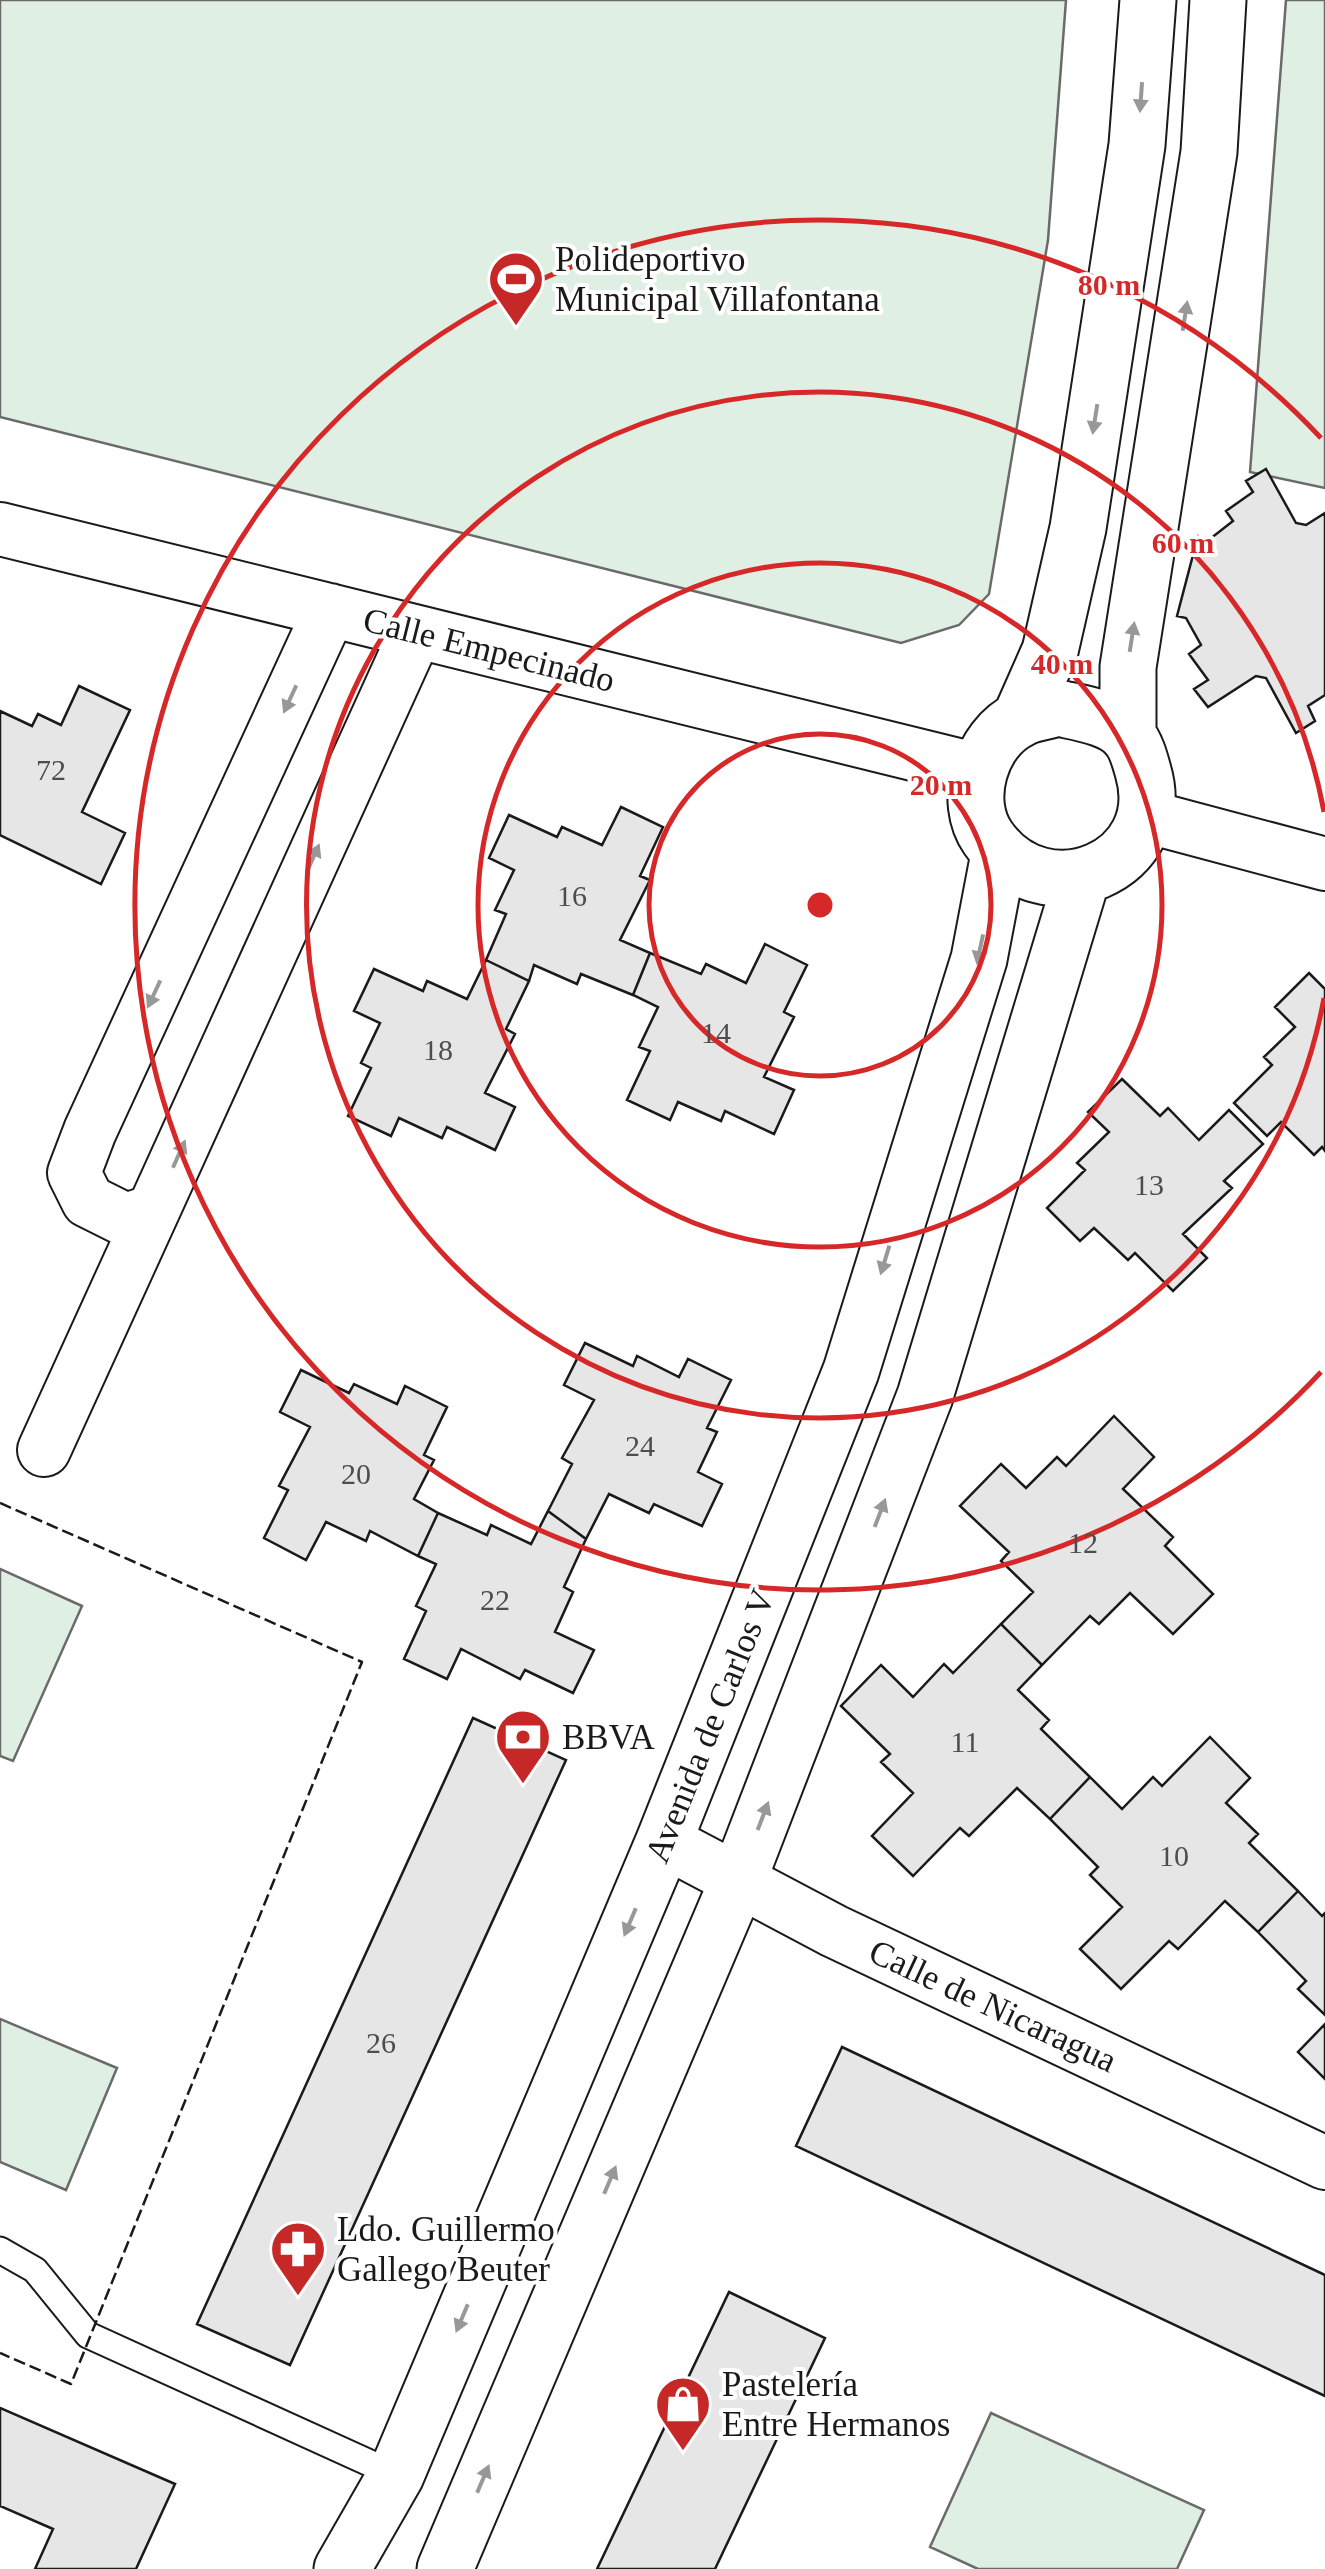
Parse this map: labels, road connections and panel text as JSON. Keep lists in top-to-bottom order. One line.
{"streets":{"street":["Calle Empecinado","Avenida de Carlos V","Calle de Nicaragua"]},"crossings":[["Calle Empecinado","Avenida de Carlos V"],["Avenida de Carlos V","Calle de Nicaragua"]],"places":{"sports":["Polideportivo Municipal Villafontana"],"bank":["BBVA"],"pharmacy":["Ldo. Guillermo Gallego Beuter"],"shop":["Pastelería Entre Hermanos"]},"house_numbers":["72","16","14","18","13","24","20","12","22","11","10","26"],"rings":["80 m","60 m","40 m","20 m"]}
